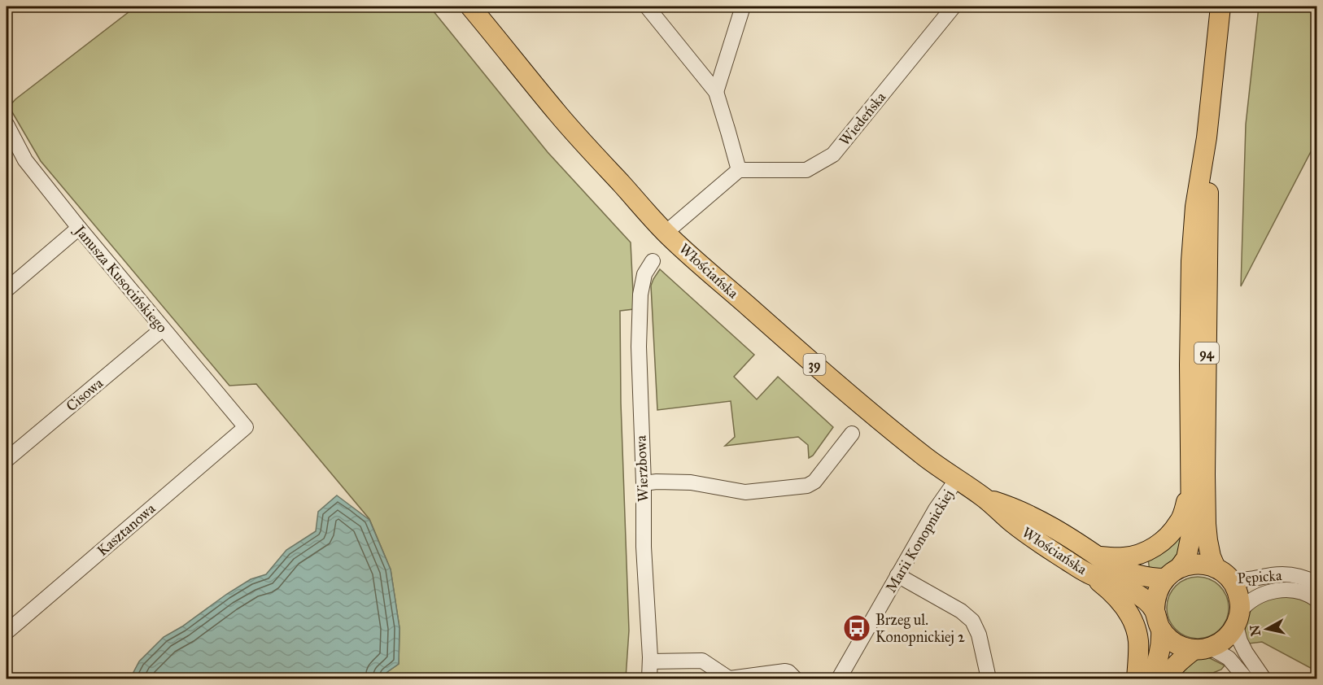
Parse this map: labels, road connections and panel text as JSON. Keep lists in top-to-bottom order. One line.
{"streets":{"main road":["Włościańska","94","39"],"street":["Wiedeńska","Janusza Kusocińskiego","Cisowa","Wierzbowa","Kasztanowa","Marii Konopnickiej","Pępicka"]},"crossings":[["Włościańska","94"],["Włościańska","39"],["Włościańska","Marii Konopnickiej"],["Włościańska","Pępicka"],["Janusza Kusocińskiego","Cisowa"],["Janusza Kusocińskiego","Kasztanowa"],["94","39"],["94","Pępicka"],["39","Pępicka"]],"places":{"bus stop":["Brzeg ul. Konopnickiej 2"]},"north":"left"}
